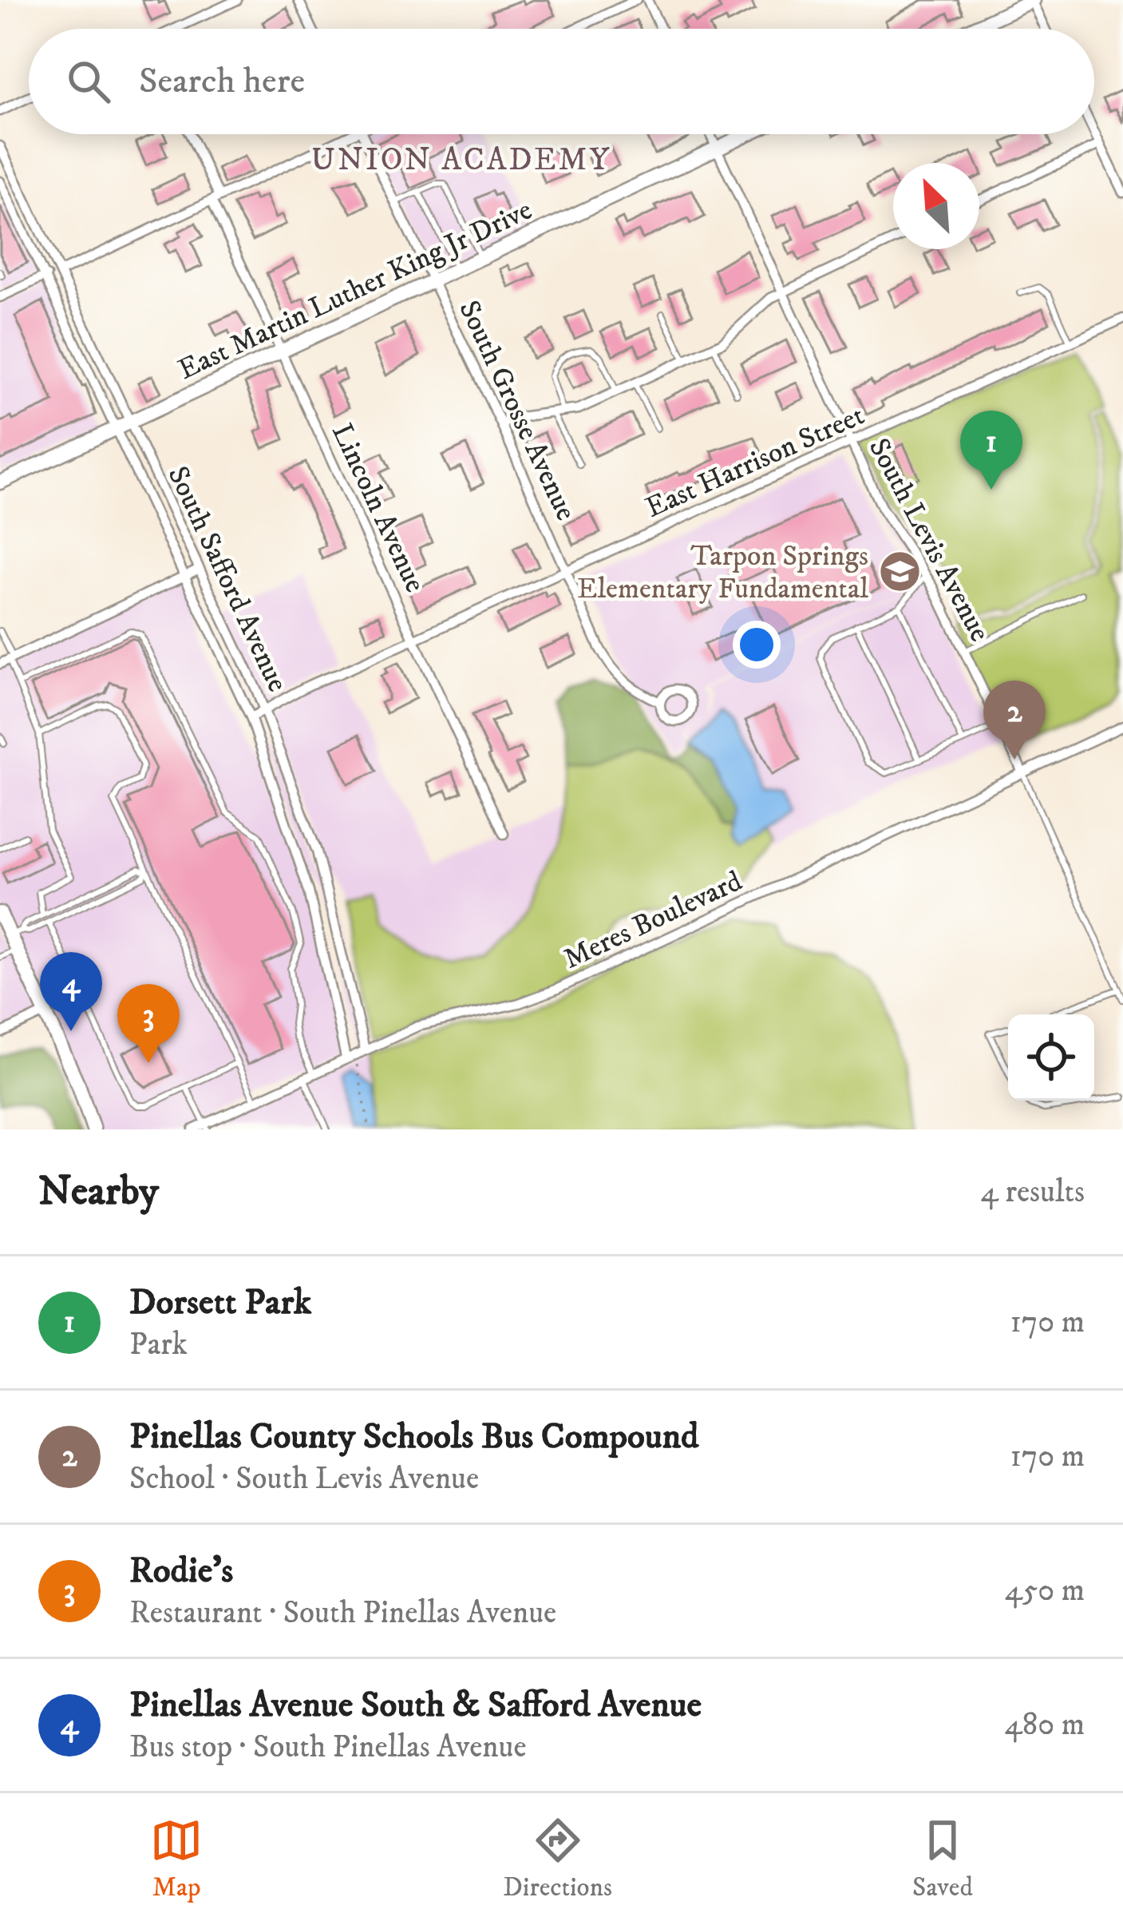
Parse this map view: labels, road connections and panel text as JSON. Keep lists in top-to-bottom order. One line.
{"streets":{"street":["East Martin Luther King Jr Drive","South Grosse Avenue","East Harrison Street","Lincoln Avenue","South Levis Avenue","South Safford Avenue","Meres Boulevard"]},"crossings":[["East Martin Luther King Jr Drive","South Grosse Avenue"],["East Martin Luther King Jr Drive","Lincoln Avenue"],["East Martin Luther King Jr Drive","South Levis Avenue"],["East Martin Luther King Jr Drive","South Safford Avenue"],["South Grosse Avenue","East Harrison Street"],["East Harrison Street","Lincoln Avenue"],["East Harrison Street","South Levis Avenue"],["East Harrison Street","South Safford Avenue"],["South Levis Avenue","Meres Boulevard"],["South Safford Avenue","Meres Boulevard"]],"districts":["UNION ACADEMY"],"places":{"school or university":["Tarpon Springs Elementary Fundamental"]},"north":"top left","page":{"search":"Search here","pins":["1","2","4","3"],"heading":["Nearby","4 results"],"list":[{"mark":"1","name":"Dorsett Park","note":"Park","value":"170 m"},{"mark":"2","name":"Pinellas County Schools Bus Compound","note":"School · South Levis Avenue","value":"170 m"},{"mark":"3","name":"Rodie's","note":"Restaurant · South Pinellas Avenue","value":"450 m"},{"mark":"4","name":"Pinellas Avenue South & Safford Avenue","note":"Bus stop · South Pinellas Avenue","value":"480 m"}],"nav":["Map","Directions","Saved"]}}
